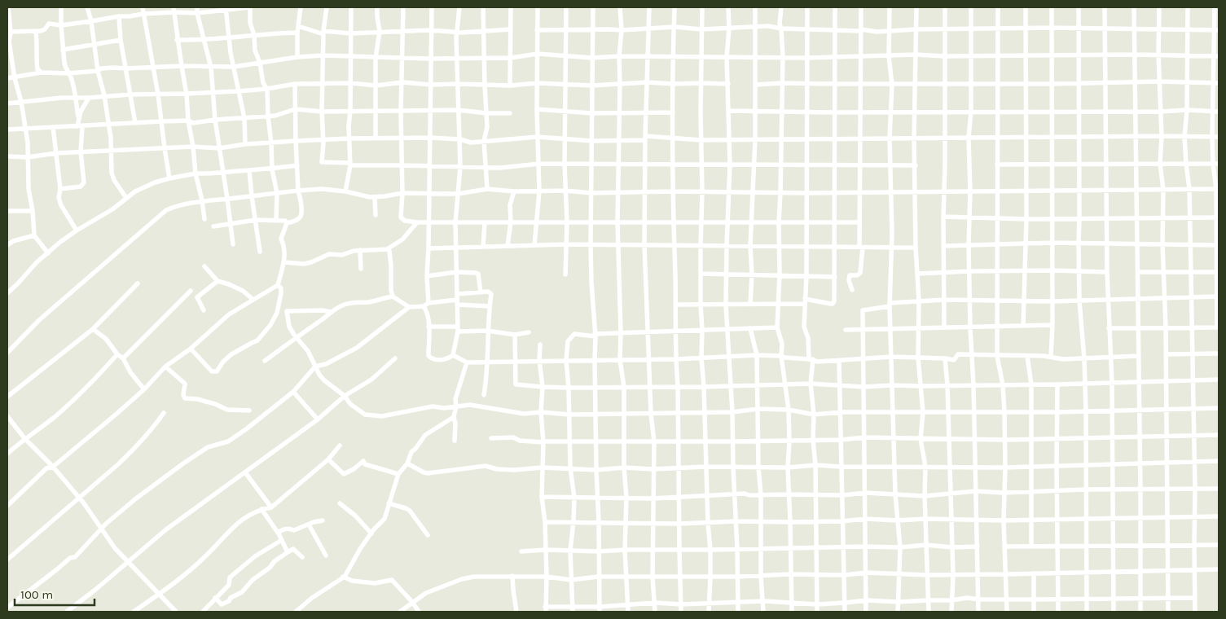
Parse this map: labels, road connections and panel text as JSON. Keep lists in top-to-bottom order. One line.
{"scale_bar":"100 m"}
